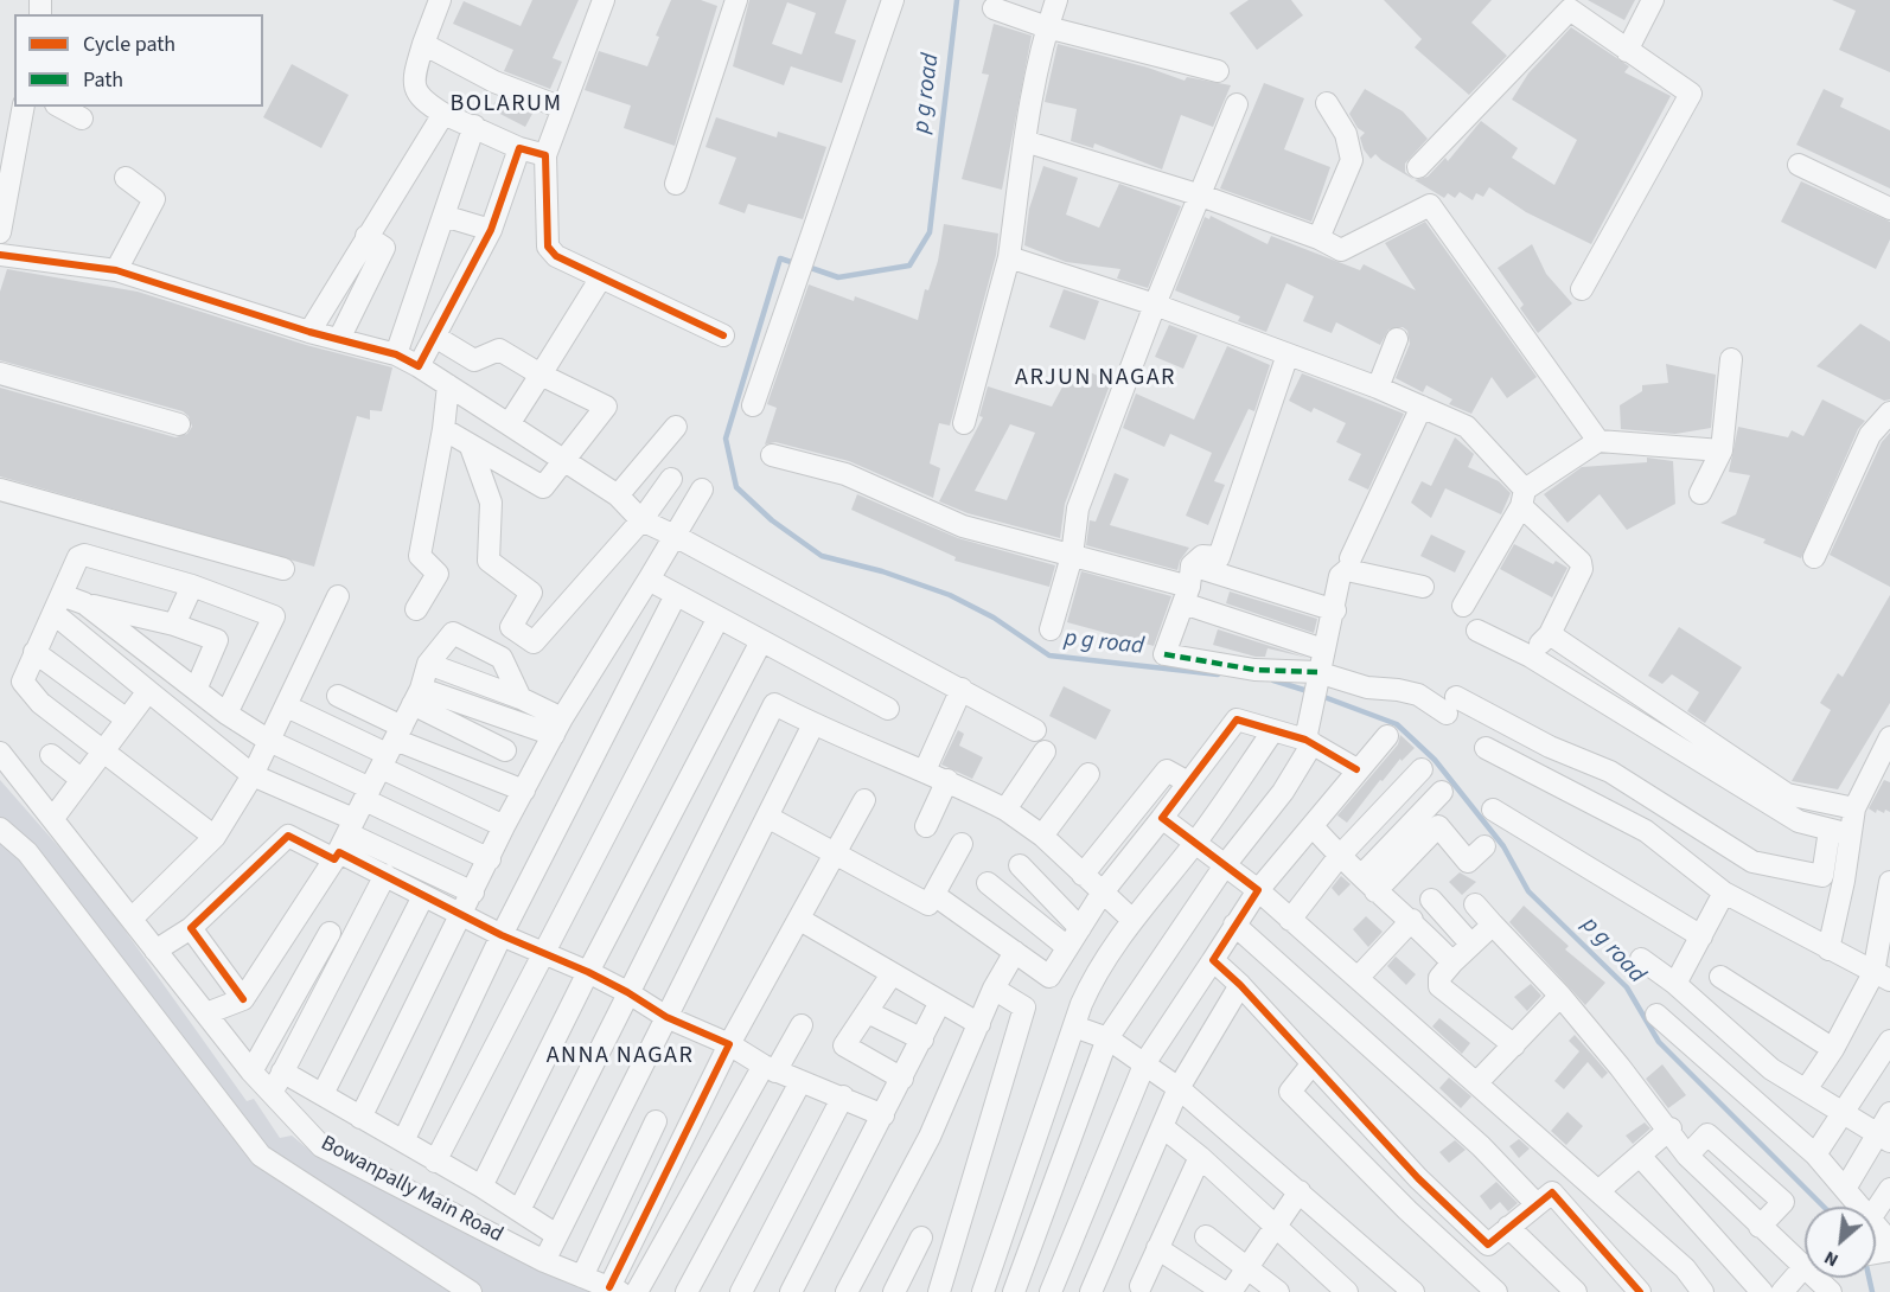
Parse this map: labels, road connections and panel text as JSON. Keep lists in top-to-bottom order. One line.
{"streets":{"street":["Bowanpally Main Road"]},"districts":["BOLARUM","ARJUN NAGAR","ANNA NAGAR"],"water":["p g road"],"legend":["Cycle path","Path"],"north":"bottom left"}
